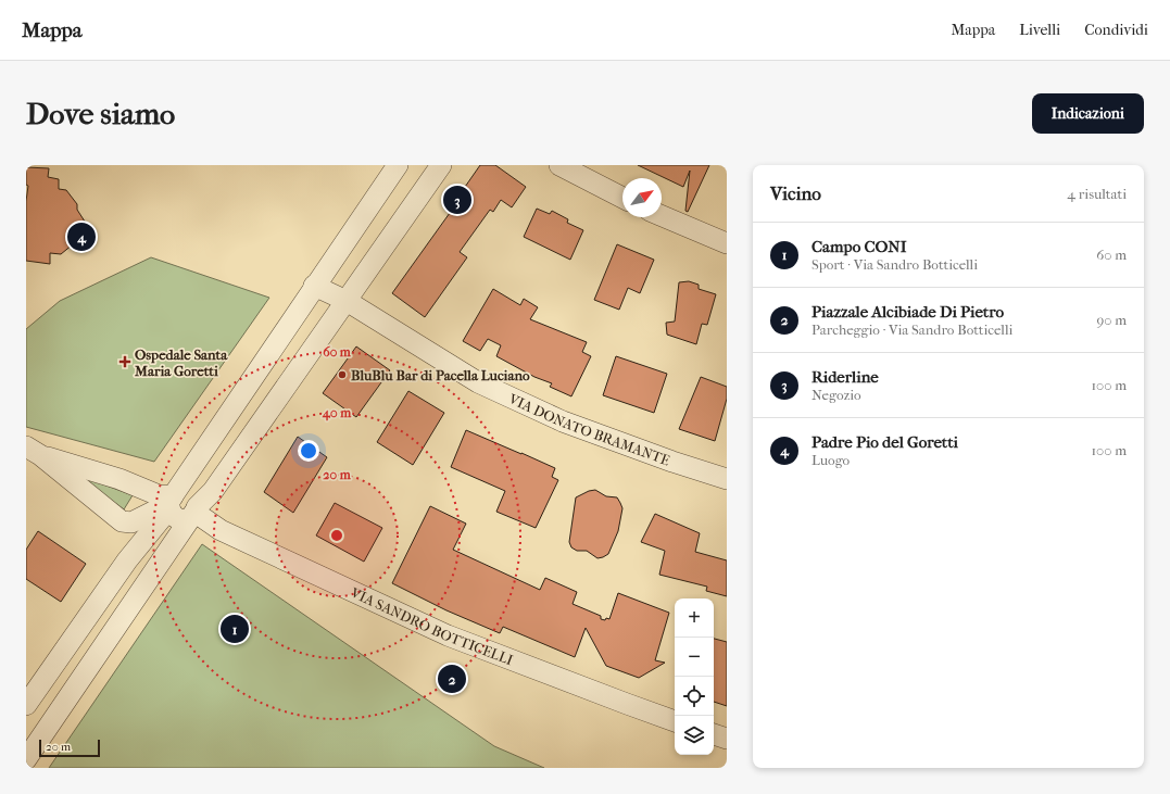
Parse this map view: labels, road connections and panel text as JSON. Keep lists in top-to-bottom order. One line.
{"streets":{"street":["VIA DONATO BRAMANTE","VIA SANDRO BOTTICELLI"]},"places":{"health":["Ospedale Santa Maria Goretti"],"other":["BluBlu Bar di Pacella Luciano"]},"scale_bar":"20 m","north":"top right","page":{"header":"Mappa","nav":["Mappa","Livelli","Condividi"],"buttons":"Indicazioni","title":"Dove siamo","heading":["Vicino","4 risultati"],"pins":["3","4","1","2"],"list":[{"mark":"1","name":"Campo CONI","note":"Sport · Via Sandro Botticelli","value":"60 m"},{"mark":"2","name":"Piazzale Alcibiade Di Pietro","note":"Parcheggio · Via Sandro Botticelli","value":"90 m"},{"mark":"3","name":"Riderline","note":"Negozio","value":"100 m"},{"mark":"4","name":"Padre Pio del Goretti","note":"Luogo","value":"100 m"}],"map_buttons":["+","−"],"scale":"20 m"},"rings":["60 m","40 m","20 m"]}
